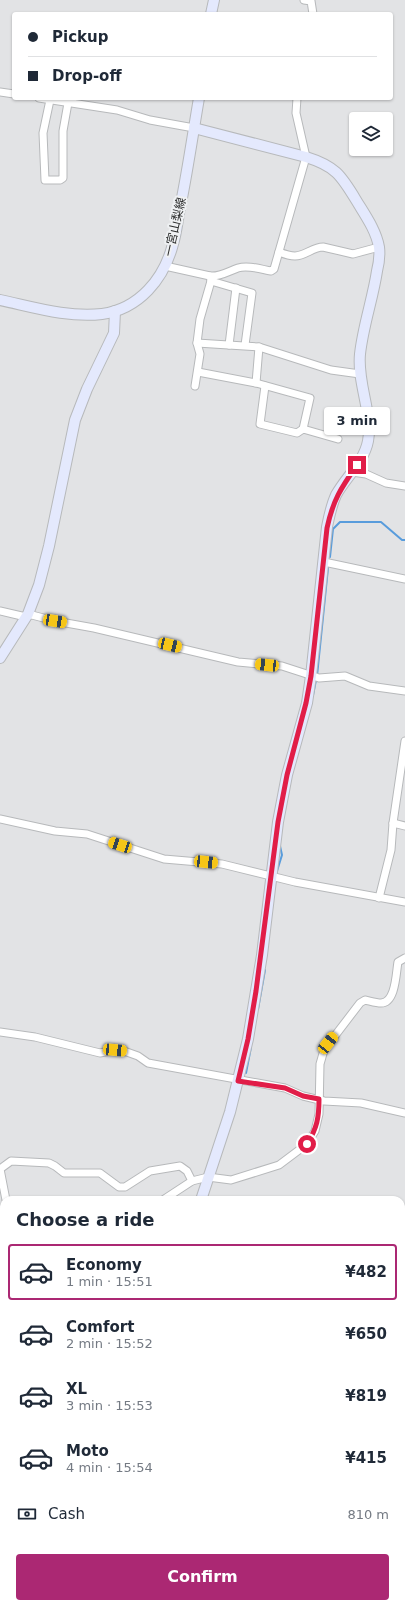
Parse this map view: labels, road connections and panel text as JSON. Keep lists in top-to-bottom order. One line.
{"streets":{"street":["一宮山梨線"]},"page":{"banner":["Pickup","Drop-off"],"bubble":"3 min","heading":"Choose a ride","list":[{"name":"Economy","note":"1 min · 15:51","value":"¥482"},{"name":"Comfort","note":"2 min · 15:52","value":"¥650"},{"name":"XL","note":"3 min · 15:53","value":"¥819"},{"name":"Moto","note":"4 min · 15:54","value":"¥415"}],"pay":["Cash","810 m"],"buttons":"Confirm"}}
